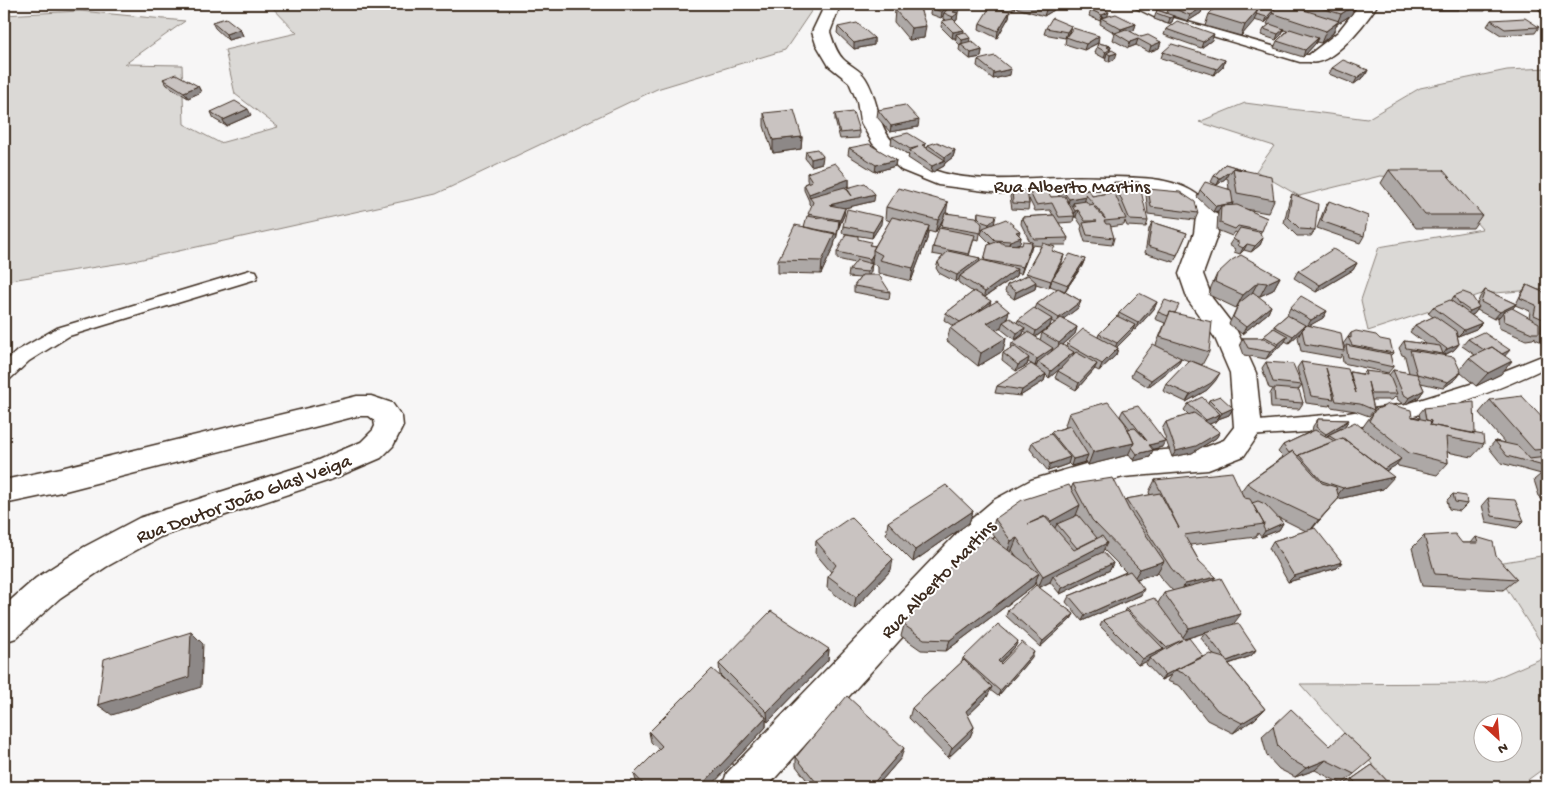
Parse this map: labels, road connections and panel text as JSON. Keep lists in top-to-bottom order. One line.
{"streets":{"street":["Rua Alberto Martins","Rua Doutor João Glasl Veiga"]},"north":"bottom right"}
